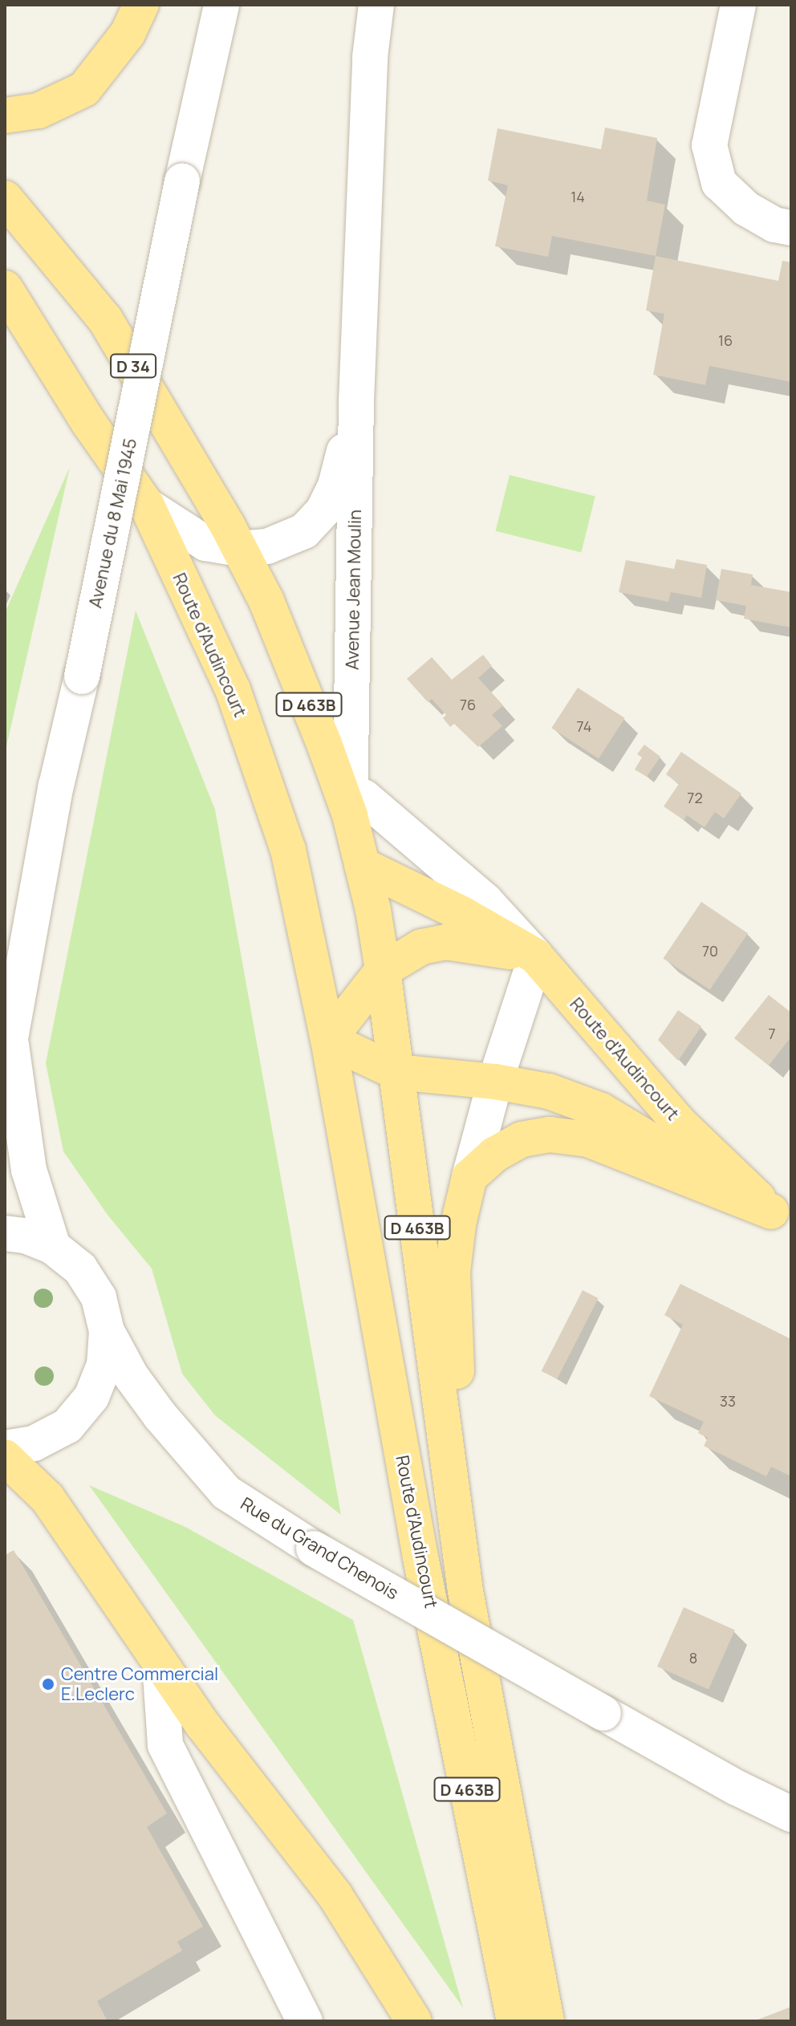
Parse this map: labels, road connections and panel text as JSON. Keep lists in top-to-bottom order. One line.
{"streets":{"main road":["D 34","Route d'Audincourt","D 463B"],"street":["Avenue du 8 Mai 1945","Avenue Jean Moulin","Rue du Grand Chenois"]},"crossings":[["Avenue Jean Moulin","Route d'Audincourt"]],"places":["Centre Commercial E.Leclerc"],"house_numbers":["14","16","76","74","72","70","7","33","8"]}
